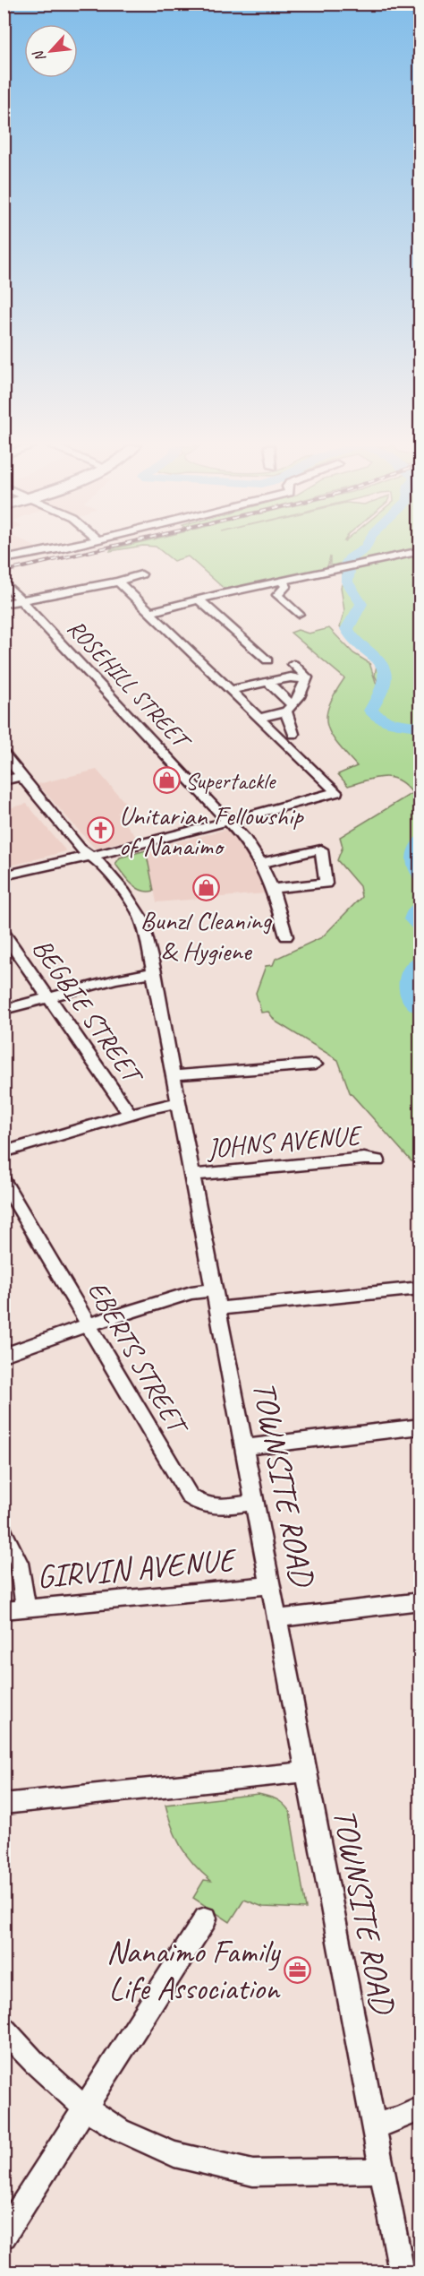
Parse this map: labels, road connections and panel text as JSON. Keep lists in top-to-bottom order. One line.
{"streets":{"street":["ROSEHILL STREET","BEGBIE STREET","JOHNS AVENUE","EBERTS STREET","TOWNSITE ROAD","GIRVIN AVENUE"]},"crossings":[["JOHNS AVENUE","TOWNSITE ROAD"],["EBERTS STREET","TOWNSITE ROAD"],["TOWNSITE ROAD","GIRVIN AVENUE"]],"places":{"shop":["Supertackle","Bunzl Cleaning & Hygiene"],"church":["Unitarian Fellowship of Nanaimo"],"office":["Nanaimo Family Life Association"]},"north":"bottom left"}
